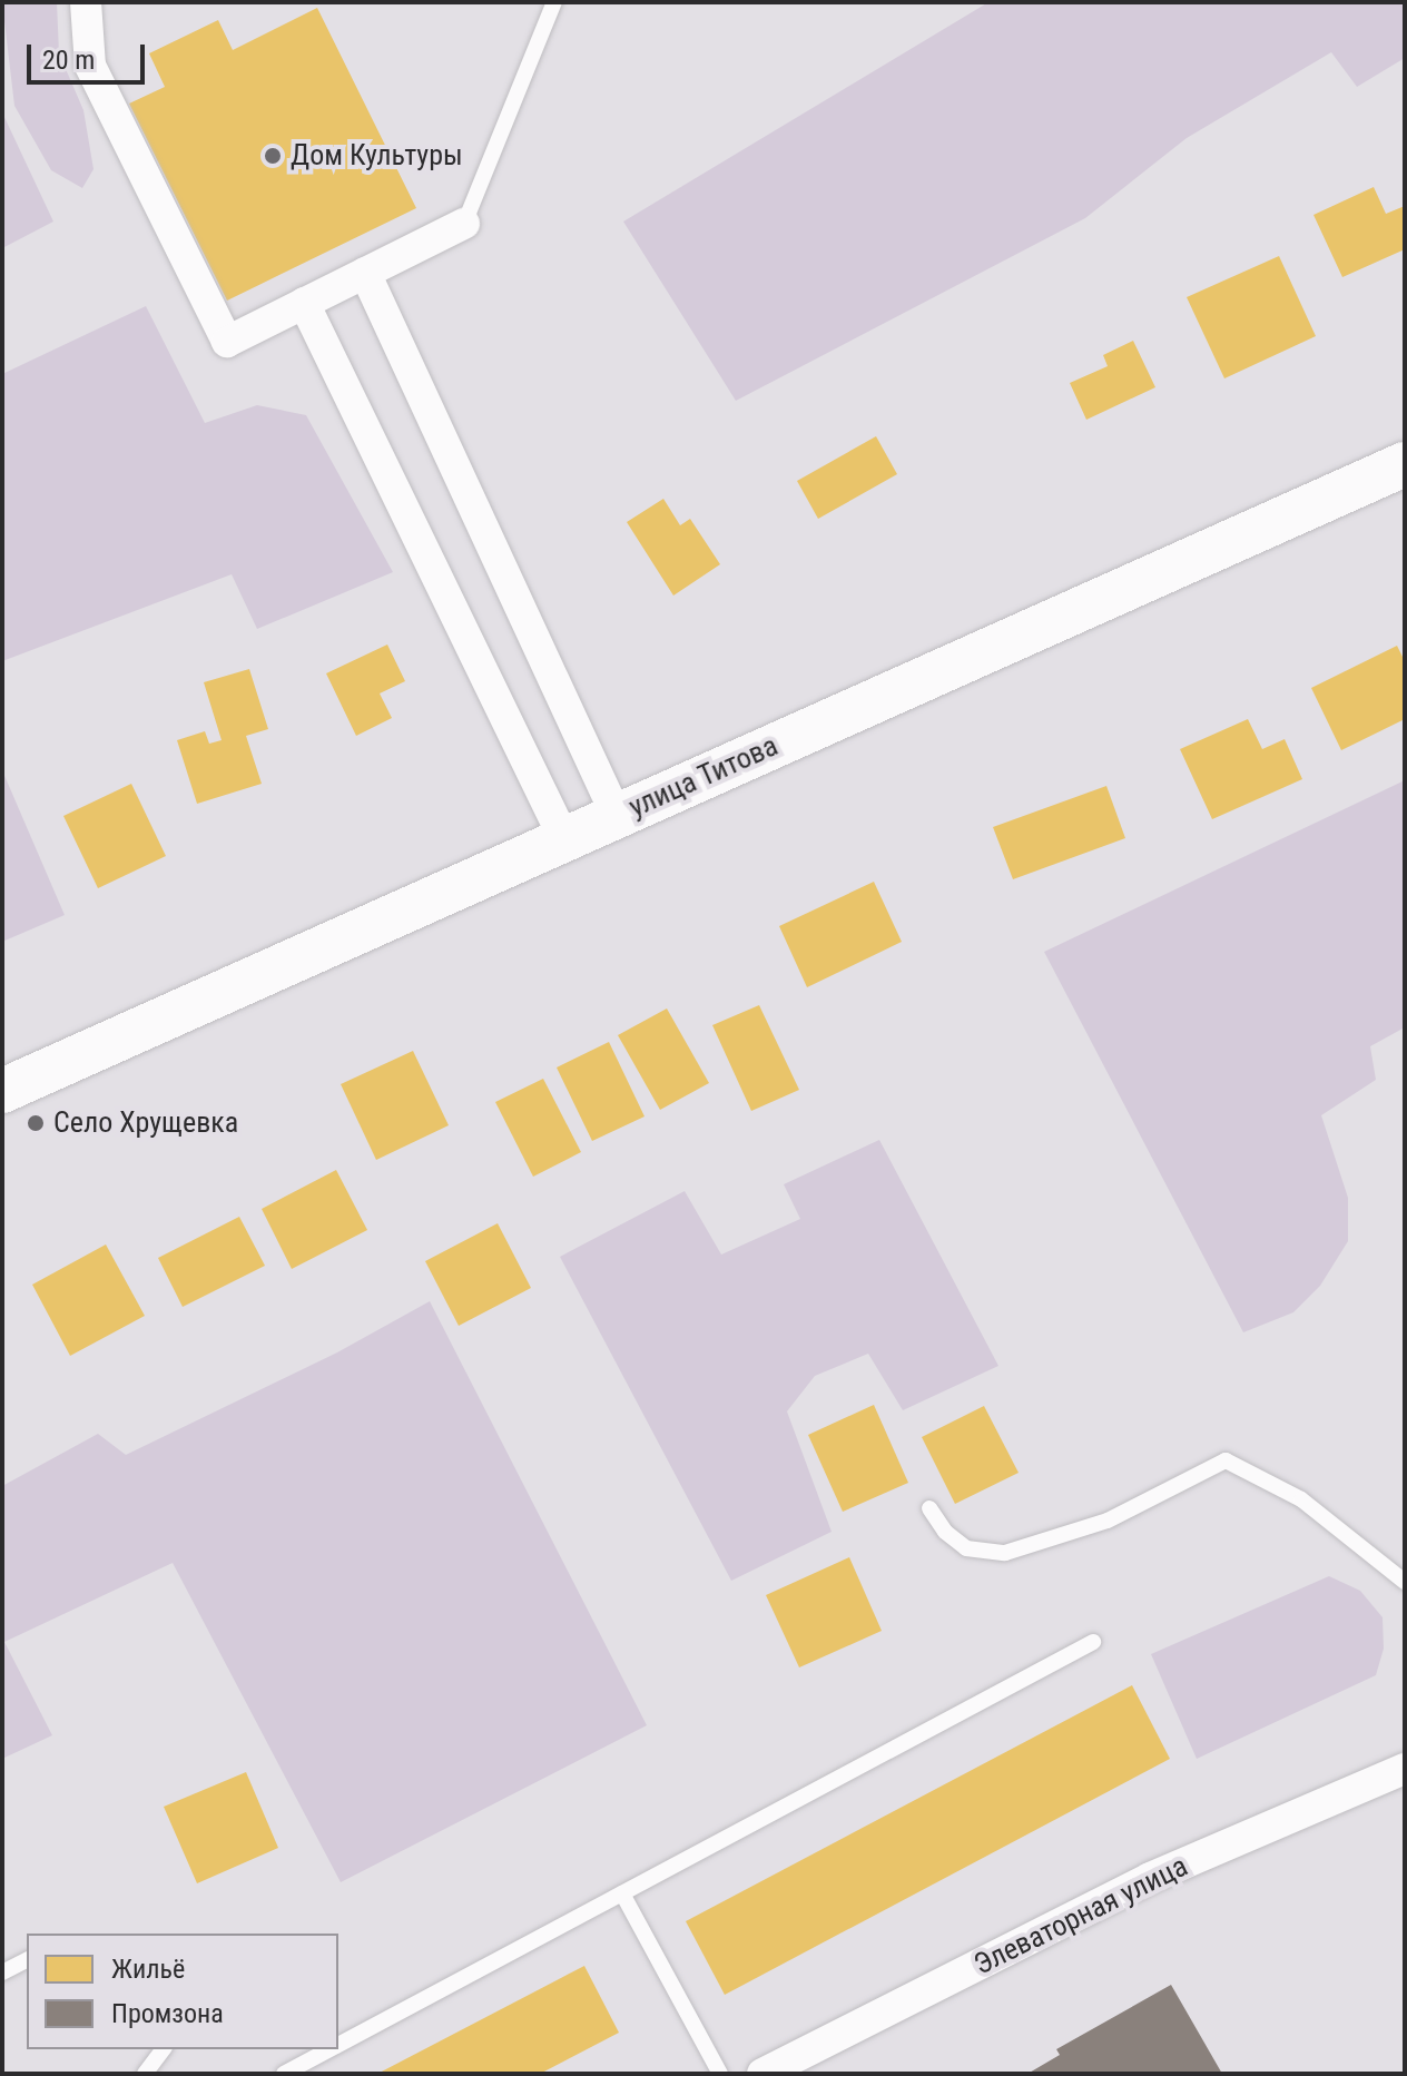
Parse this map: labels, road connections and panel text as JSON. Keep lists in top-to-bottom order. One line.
{"streets":{"main road":["улица Титова"],"street":["Элеваторная улица"]},"places":["Дом Культуры","Село Хрущевка"],"legend":["Жильё","Промзона"],"scale_bar":"20 m"}
